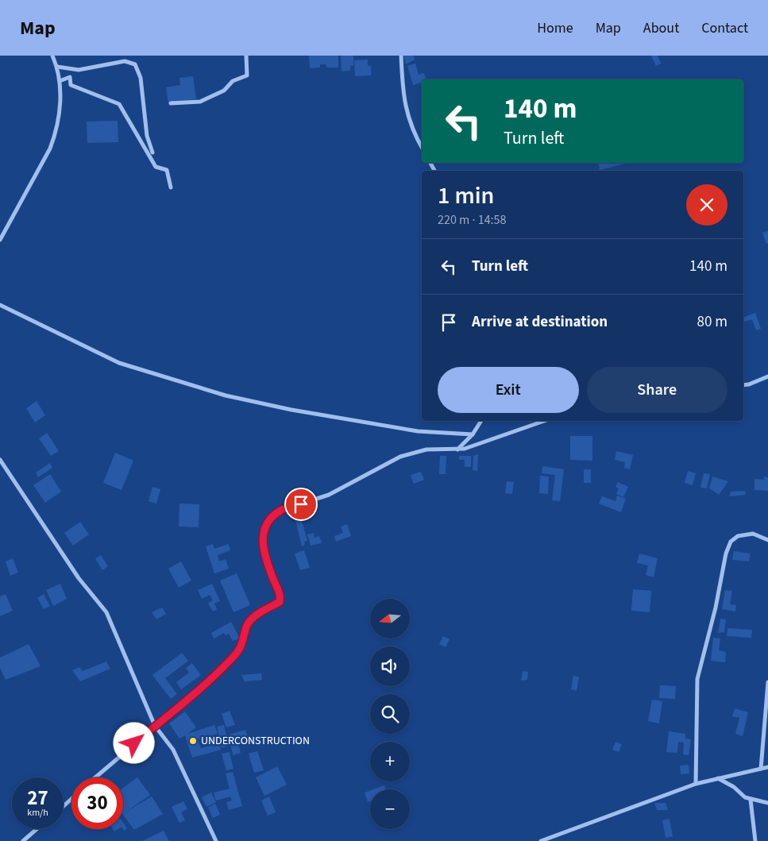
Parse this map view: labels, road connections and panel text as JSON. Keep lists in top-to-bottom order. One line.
{"places":["UNDERCONSTRUCTION"],"north":"left","page":{"header":"Map","nav":["Home","Map","About","Contact"],"turn":["140 m","Turn left"],"heading":["1 min","220 m · 14:58"],"list":[{"name":"Turn left","value":"140 m"},{"name":"Arrive at destination","value":"80 m"}],"buttons":["Exit","Share"],"map_buttons":["+","−"],"speed":"27 km/h","limit":"30"}}
